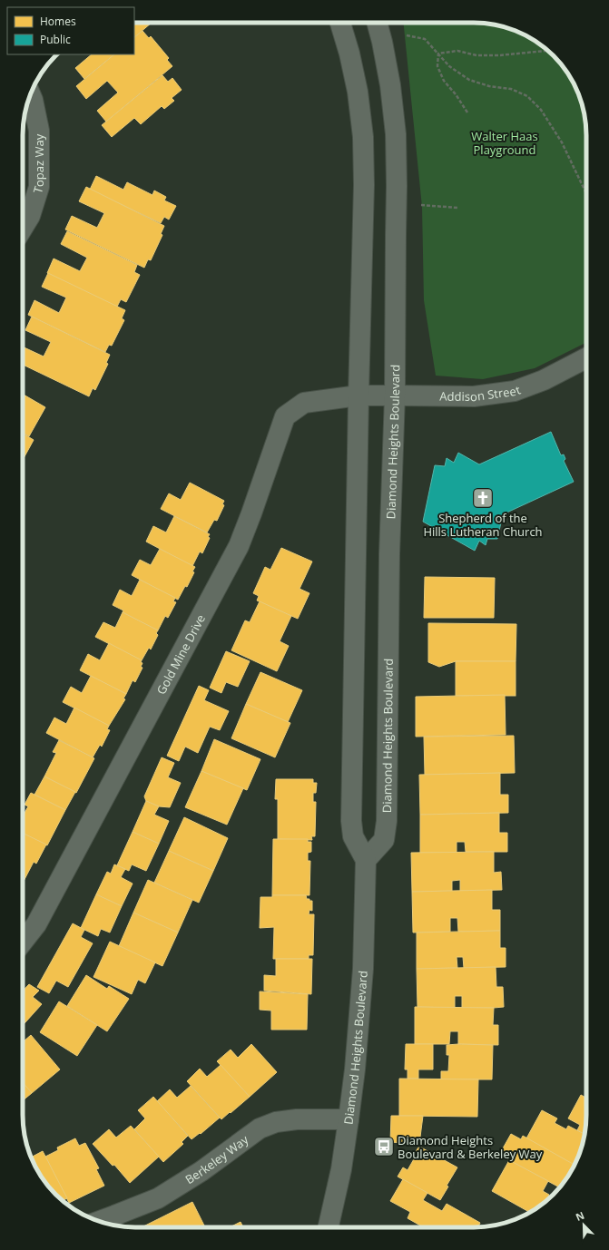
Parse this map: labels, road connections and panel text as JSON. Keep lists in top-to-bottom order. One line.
{"streets":{"main road":["Topaz Way","Addison Street","Diamond Heights Boulevard","Gold Mine Drive","Berkeley Way"]},"crossings":[["Addison Street","Diamond Heights Boulevard"],["Addison Street","Gold Mine Drive"],["Diamond Heights Boulevard","Gold Mine Drive"],["Diamond Heights Boulevard","Berkeley Way"]],"parks":["Walter Haas Playground"],"places":{"church":["Shepherd of the Hills Lutheran Church"],"bus stop":["Diamond Heights Boulevard & Berkeley Way"]},"legend":["Homes","Public"],"north":"top left"}
